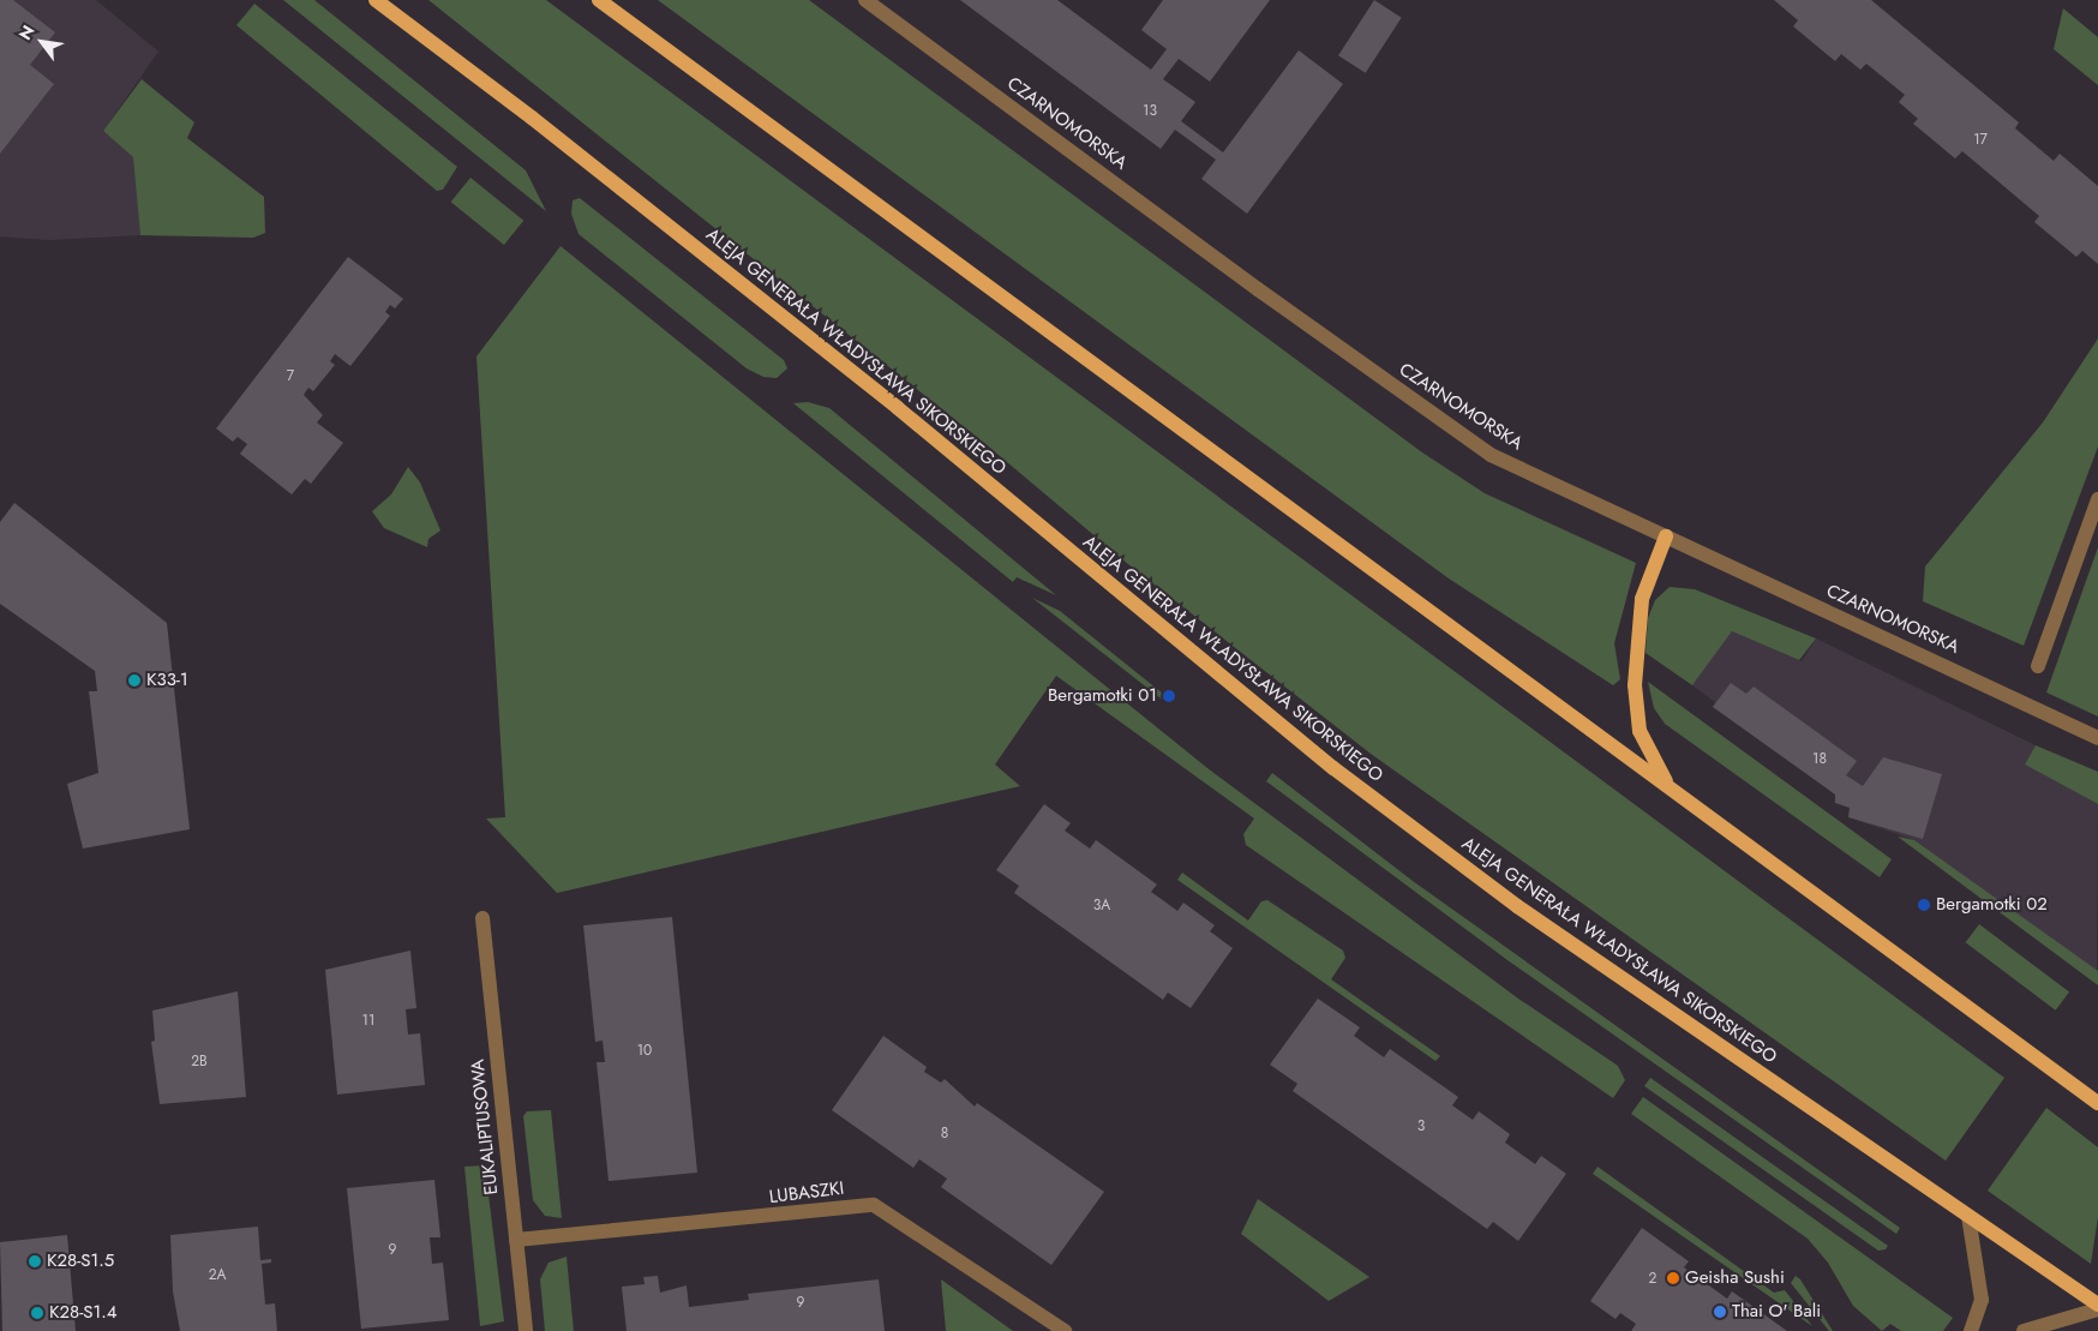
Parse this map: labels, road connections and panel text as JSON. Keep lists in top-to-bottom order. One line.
{"streets":{"main road":["ALEJA GENERAŁA WŁADYSŁAWA SIKORSKIEGO"],"street":["CZARNOMORSKA","EUKALIPTUSOWA","LUBASZKI"]},"crossings":[["EUKALIPTUSOWA","LUBASZKI"]],"places":["K33-1","Bergamotki 01","Bergamotki 02","K28-S1.5","Geisha Sushi","Thai O' Bali","K28-S1.4"],"house_numbers":["13","17","7","18","3A","11","10","2B","3","8","9","2A","2","9"],"north":"top left"}
